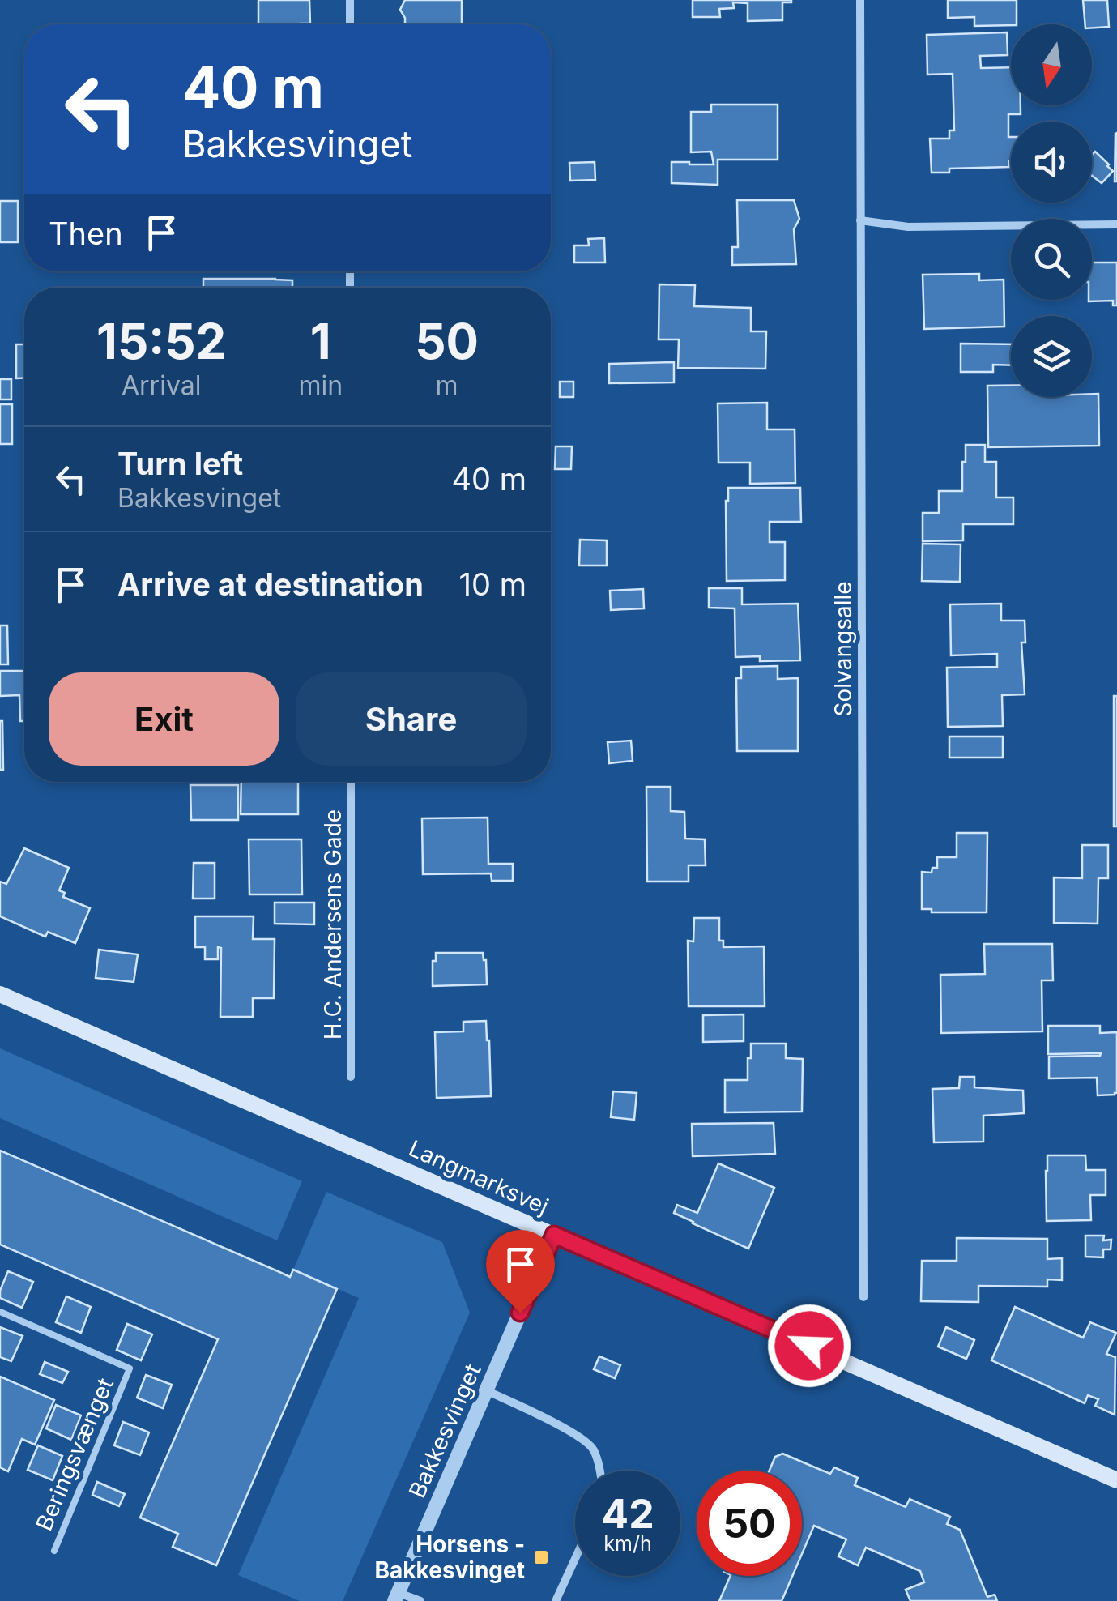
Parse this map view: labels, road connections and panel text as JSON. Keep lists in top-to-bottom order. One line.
{"streets":{"main road":["Langmarksvej"],"street":["Solvangsalle","H.C. Andersens Gade","Bakkesvinget"],"lane":["Beringsvænget"]},"crossings":[["Langmarksvej","Bakkesvinget"]],"places":{"transit":["Horsens - Bakkesvinget"]},"north":"bottom","page":{"turn":["40 m","Bakkesvinget"],"then":"Then","eta":["15:52","Arrival","1","min","50","m"],"list":[{"name":"Turn left","note":"Bakkesvinget","value":"40 m"},{"name":"Arrive at destination","value":"10 m"}],"buttons":["Exit","Share"],"speed":"42 km/h","limit":"50"}}
